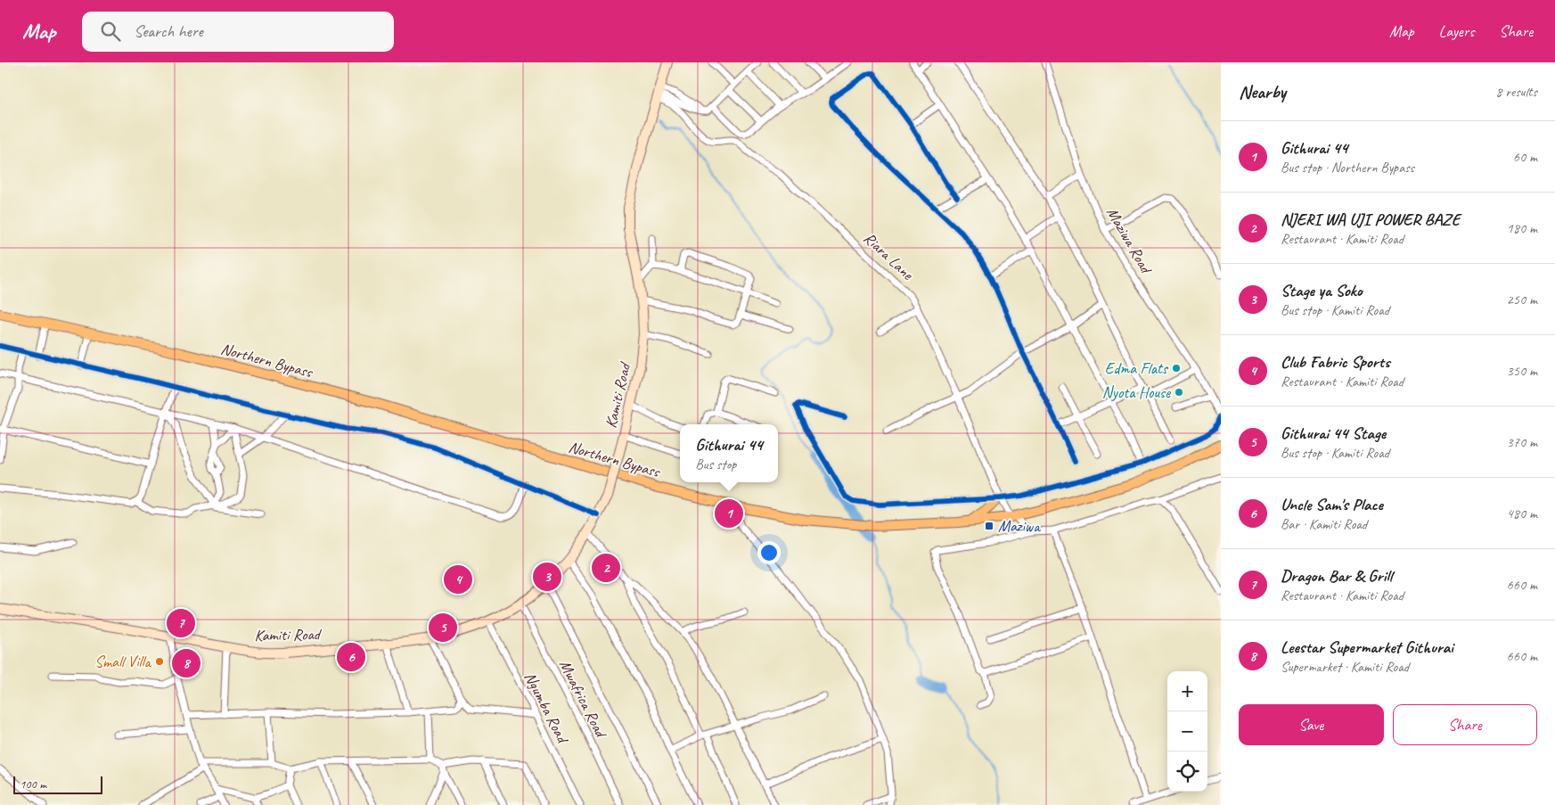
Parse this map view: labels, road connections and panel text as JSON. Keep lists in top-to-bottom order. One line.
{"streets":{"main road":["Northern Bypass","Kamiti Road"],"street":["Maziwa Road","Riara Lane","Mwafrica Road","Ngumba Road"]},"crossings":[["Riara Lane","Northern Bypass"],["Riara Lane","Kamiti Road"],["Kamiti Road","Mwafrica Road"],["Kamiti Road","Ngumba Road"]],"places":{"other":["Edma Flats","Nyota House","Small Villa"],"transit":["Maziwa"]},"scale_bar":"100 m","page":{"header":"Map","search":"Search here","nav":["Map","Layers","Share"],"heading":["Nearby","8 results"],"list":[{"mark":"1","name":"Githurai 44","note":"Bus stop · Northern Bypass","value":"60 m"},{"mark":"2","name":"NJERI WA UJI POWER BAZE","note":"Restaurant · Kamiti Road","value":"180 m"},{"mark":"3","name":"Stage ya Soko","note":"Bus stop · Kamiti Road","value":"250 m"},{"mark":"4","name":"Club Fabric Sports","note":"Restaurant · Kamiti Road","value":"350 m"},{"mark":"5","name":"Githurai 44 Stage","note":"Bus stop · Kamiti Road","value":"370 m"},{"mark":"6","name":"Uncle Sam's Place","note":"Bar · Kamiti Road","value":"480 m"},{"mark":"7","name":"Dragon Bar & Grill","note":"Restaurant · Kamiti Road","value":"660 m"},{"mark":"8","name":"Leestar Supermarket Githurai","note":"Supermarket · Kamiti Road","value":"660 m"}],"popup":["Githurai 44","Bus stop"],"pins":["1","2","3","4","7","5","6","8"],"map_buttons":["+","−"],"buttons":["Save","Share"],"scale":"100 m"}}
